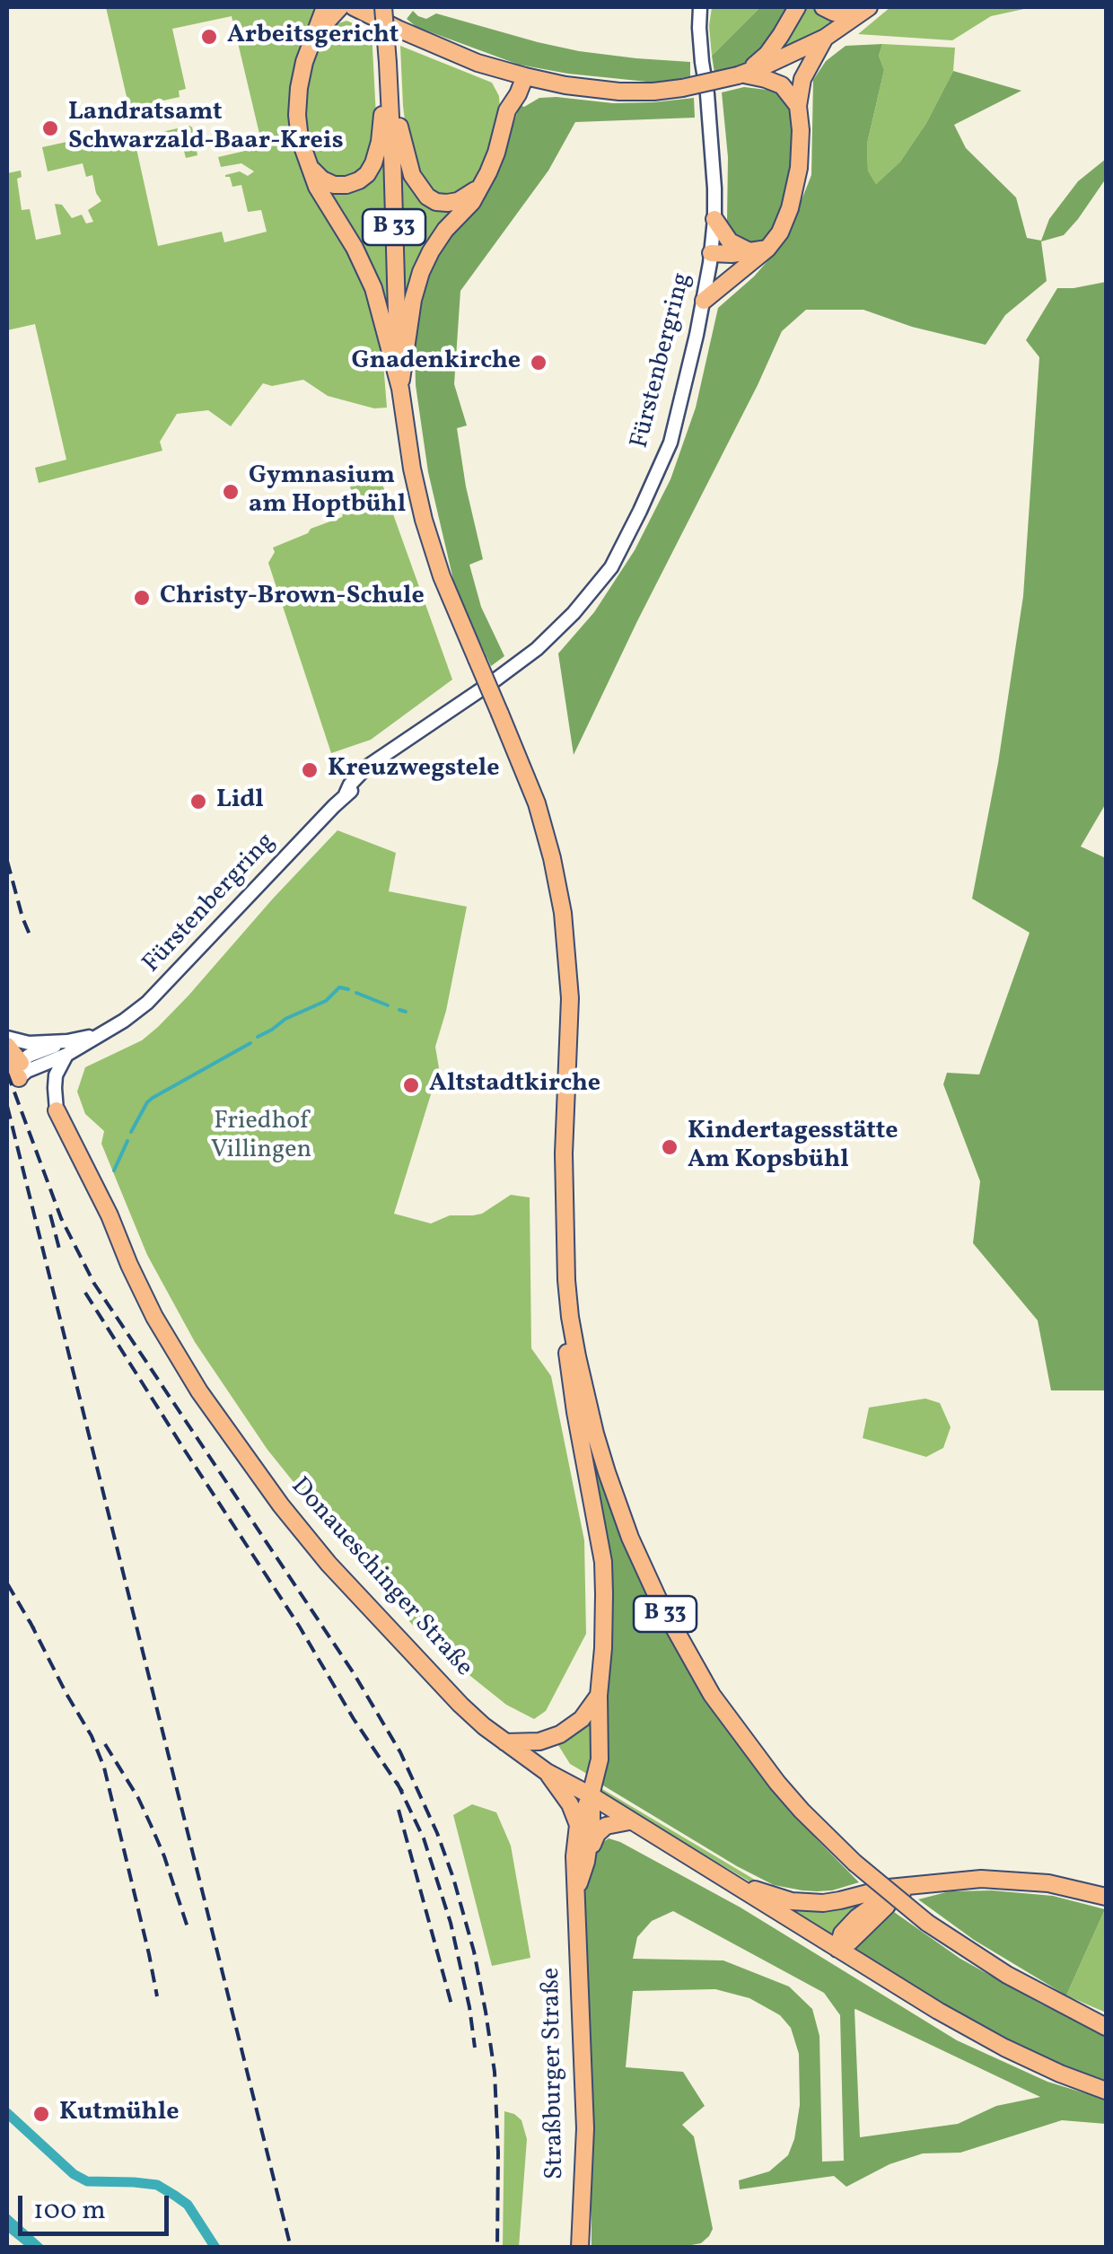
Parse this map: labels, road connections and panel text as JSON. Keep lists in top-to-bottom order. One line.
{"streets":{"main road":["B 33","Donaueschinger Straße","Straßburger Straße"],"street":["Fürstenbergring"]},"crossings":[["Donaueschinger Straße","Straßburger Straße"]],"parks":["Friedhof Villingen"],"places":["Arbeitsgericht","Landratsamt Schwarzald-Baar-Kreis","Gnadenkirche","Gymnasium am Hoptbühl","Christy-Brown-Schule","Kreuzwegstele","Lidl","Altstadtkirche","Kindertagesstätte Am Kopsbühl","Kutmühle"],"scale_bar":"100 m"}
